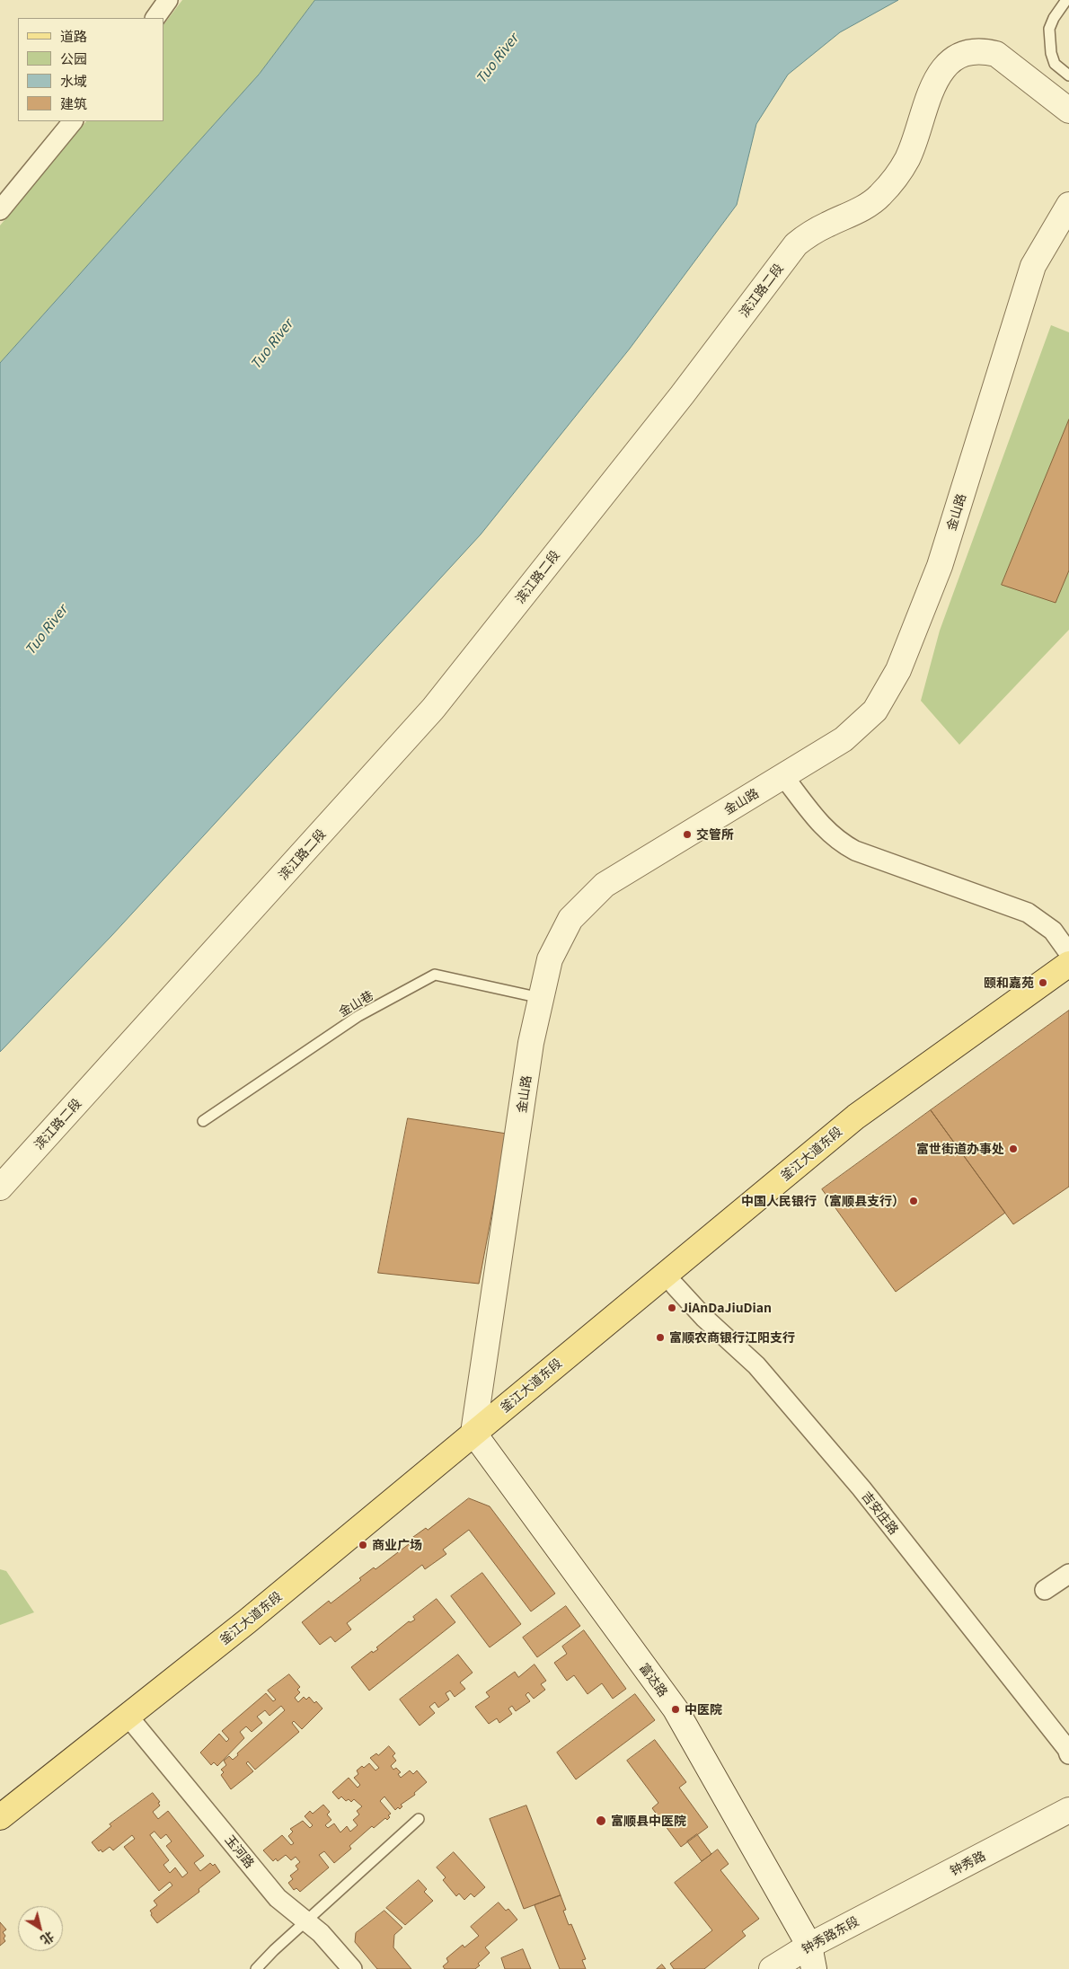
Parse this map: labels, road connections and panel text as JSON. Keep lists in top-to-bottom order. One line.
{"streets":{"main road":["釜江大道东段"],"street":["滨江路二段","金山路","吉安庄路","富达路","玉河路","钟秀路","钟秀路东段"],"lane":["金山巷"]},"crossings":[["金山路","金山巷"],["金山路","釜江大道东段"],["金山路","富达路"],["釜江大道东段","吉安庄路"],["釜江大道东段","富达路"],["釜江大道东段","玉河路"],["富达路","钟秀路东段"],["钟秀路","钟秀路东段"]],"water":["Tuo River"],"places":["交管所","颐和嘉苑","富世街道办事处","中国人民银行（富顺县支行）","JiAnDaJiuDian","富顺农商银行江阳支行","商业广场","中医院","富顺县中医院"],"legend":["道路","公园","水域","建筑"],"north":"bottom right"}
